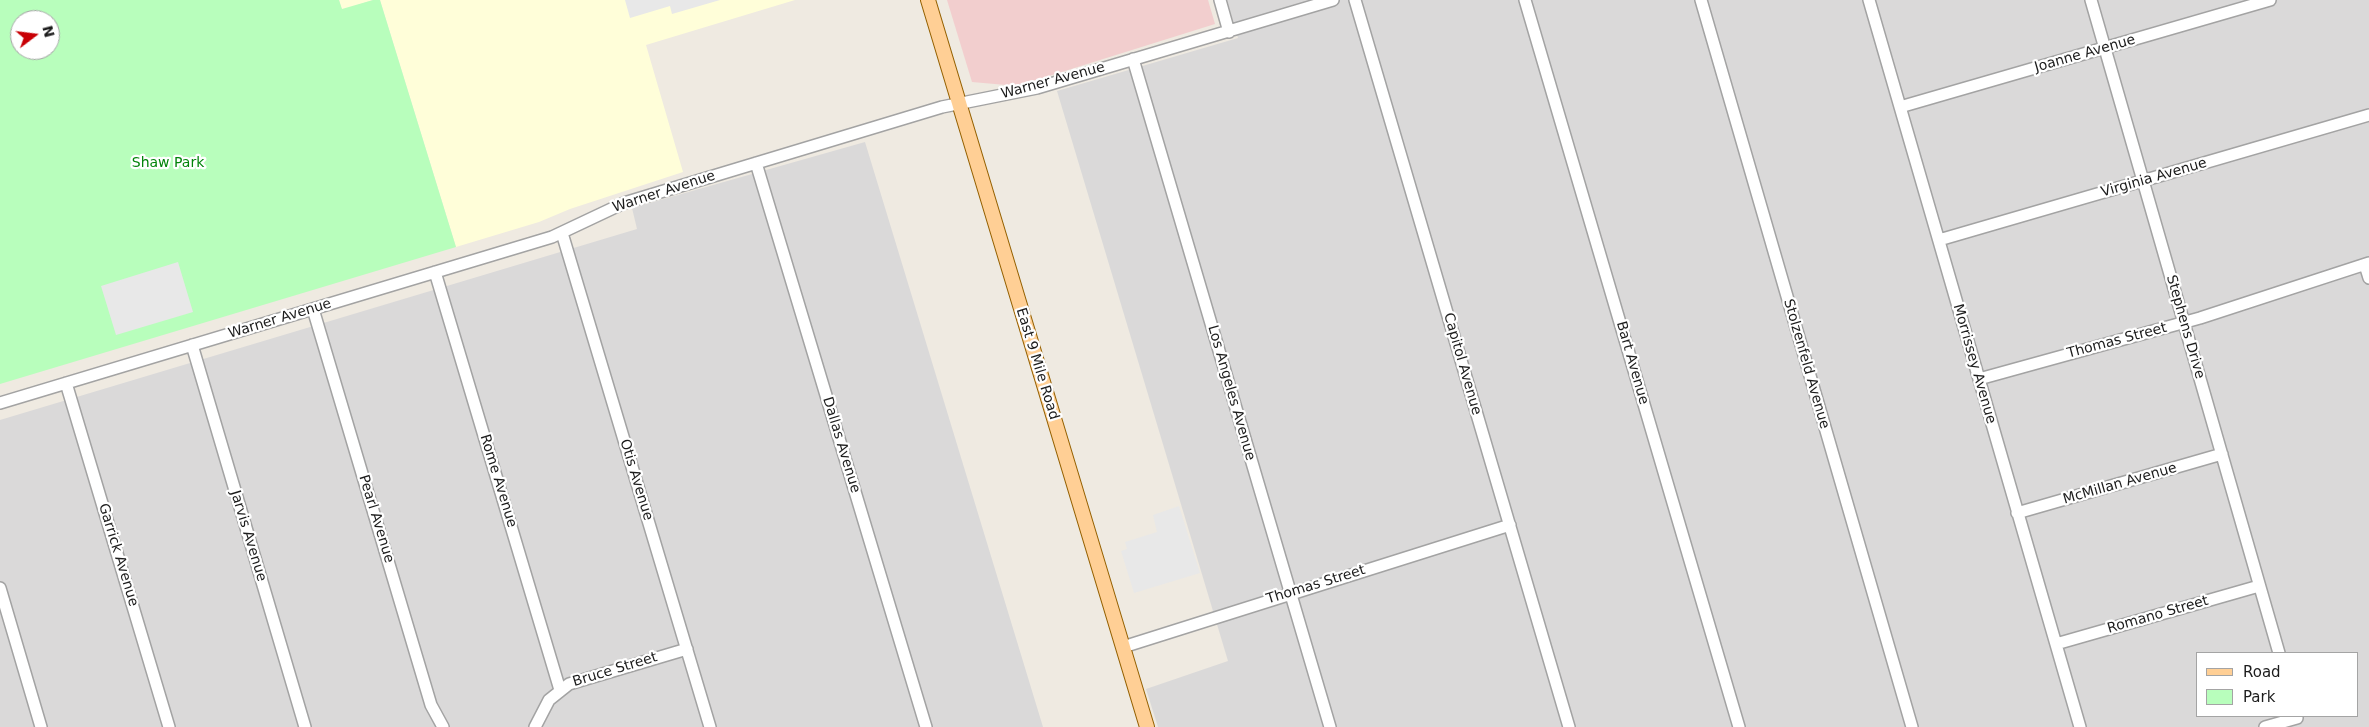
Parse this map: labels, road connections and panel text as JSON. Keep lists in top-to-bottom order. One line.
{"streets":{"main road":["East 9 Mile Road"],"street":["Joanne Avenue","Warner Avenue","Virginia Avenue","Stephens Drive","Thomas Street","Bart Avenue","Capitol Avenue","Stolzenfeld Avenue","Morrissey Avenue","Los Angeles Avenue","Dallas Avenue","Otis Avenue","Rome Avenue","McMillan Avenue","Pearl Avenue","Jarvis Avenue","Garrick Avenue","Romano Street","Bruce Street"]},"crossings":[["Joanne Avenue","Stephens Drive"],["Joanne Avenue","Morrissey Avenue"],["Warner Avenue","East 9 Mile Road"],["Warner Avenue","Los Angeles Avenue"],["Warner Avenue","Dallas Avenue"],["Warner Avenue","Otis Avenue"],["Warner Avenue","Rome Avenue"],["Warner Avenue","Pearl Avenue"],["Warner Avenue","Jarvis Avenue"],["Warner Avenue","Garrick Avenue"],["Virginia Avenue","Stephens Drive"],["Virginia Avenue","Morrissey Avenue"],["Stephens Drive","Thomas Street"],["Stephens Drive","McMillan Avenue"],["Stephens Drive","Romano Street"],["Thomas Street","East 9 Mile Road"],["Thomas Street","Capitol Avenue"],["Thomas Street","Morrissey Avenue"],["Thomas Street","Los Angeles Avenue"],["Morrissey Avenue","McMillan Avenue"],["Morrissey Avenue","Romano Street"],["Otis Avenue","Bruce Street"],["Rome Avenue","Bruce Street"]],"parks":["Shaw Park"],"legend":["Road","Park"],"north":"right"}
